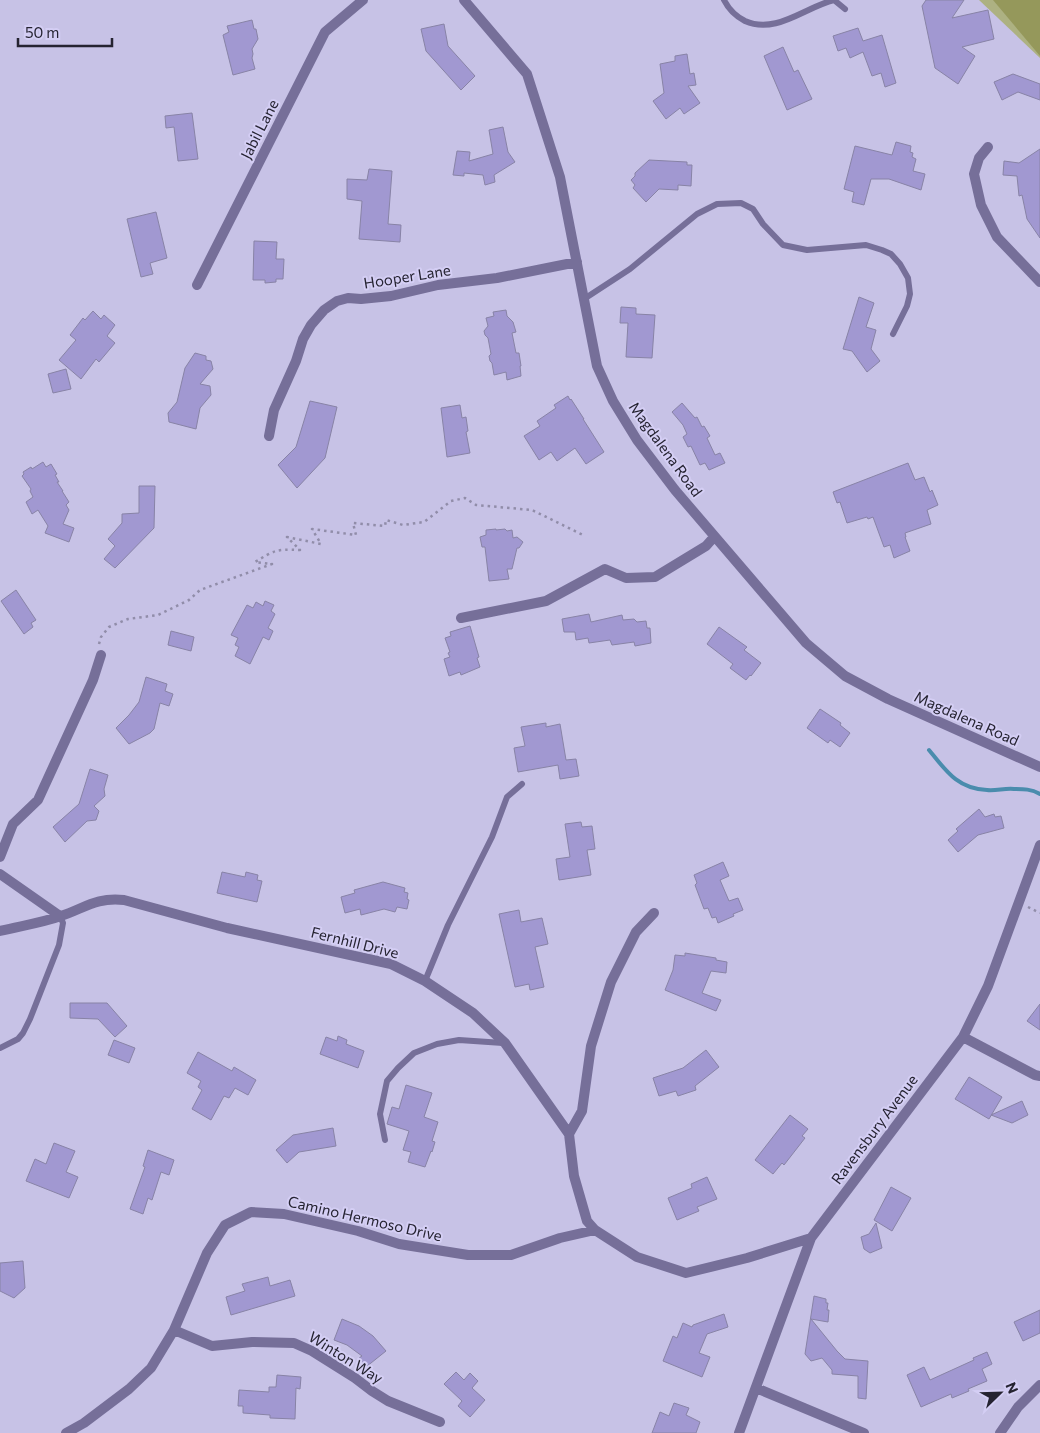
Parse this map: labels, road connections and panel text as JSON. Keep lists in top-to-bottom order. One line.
{"streets":{"street":["Jabil Lane","Hooper Lane","Magdalena Road","Fernhill Drive","Ravensbury Avenue","Camino Hermoso Drive","Winton Way"]},"crossings":[["Hooper Lane","Magdalena Road"],["Fernhill Drive","Camino Hermoso Drive"],["Camino Hermoso Drive","Winton Way"]],"scale_bar":"50 m","north":"top right"}
